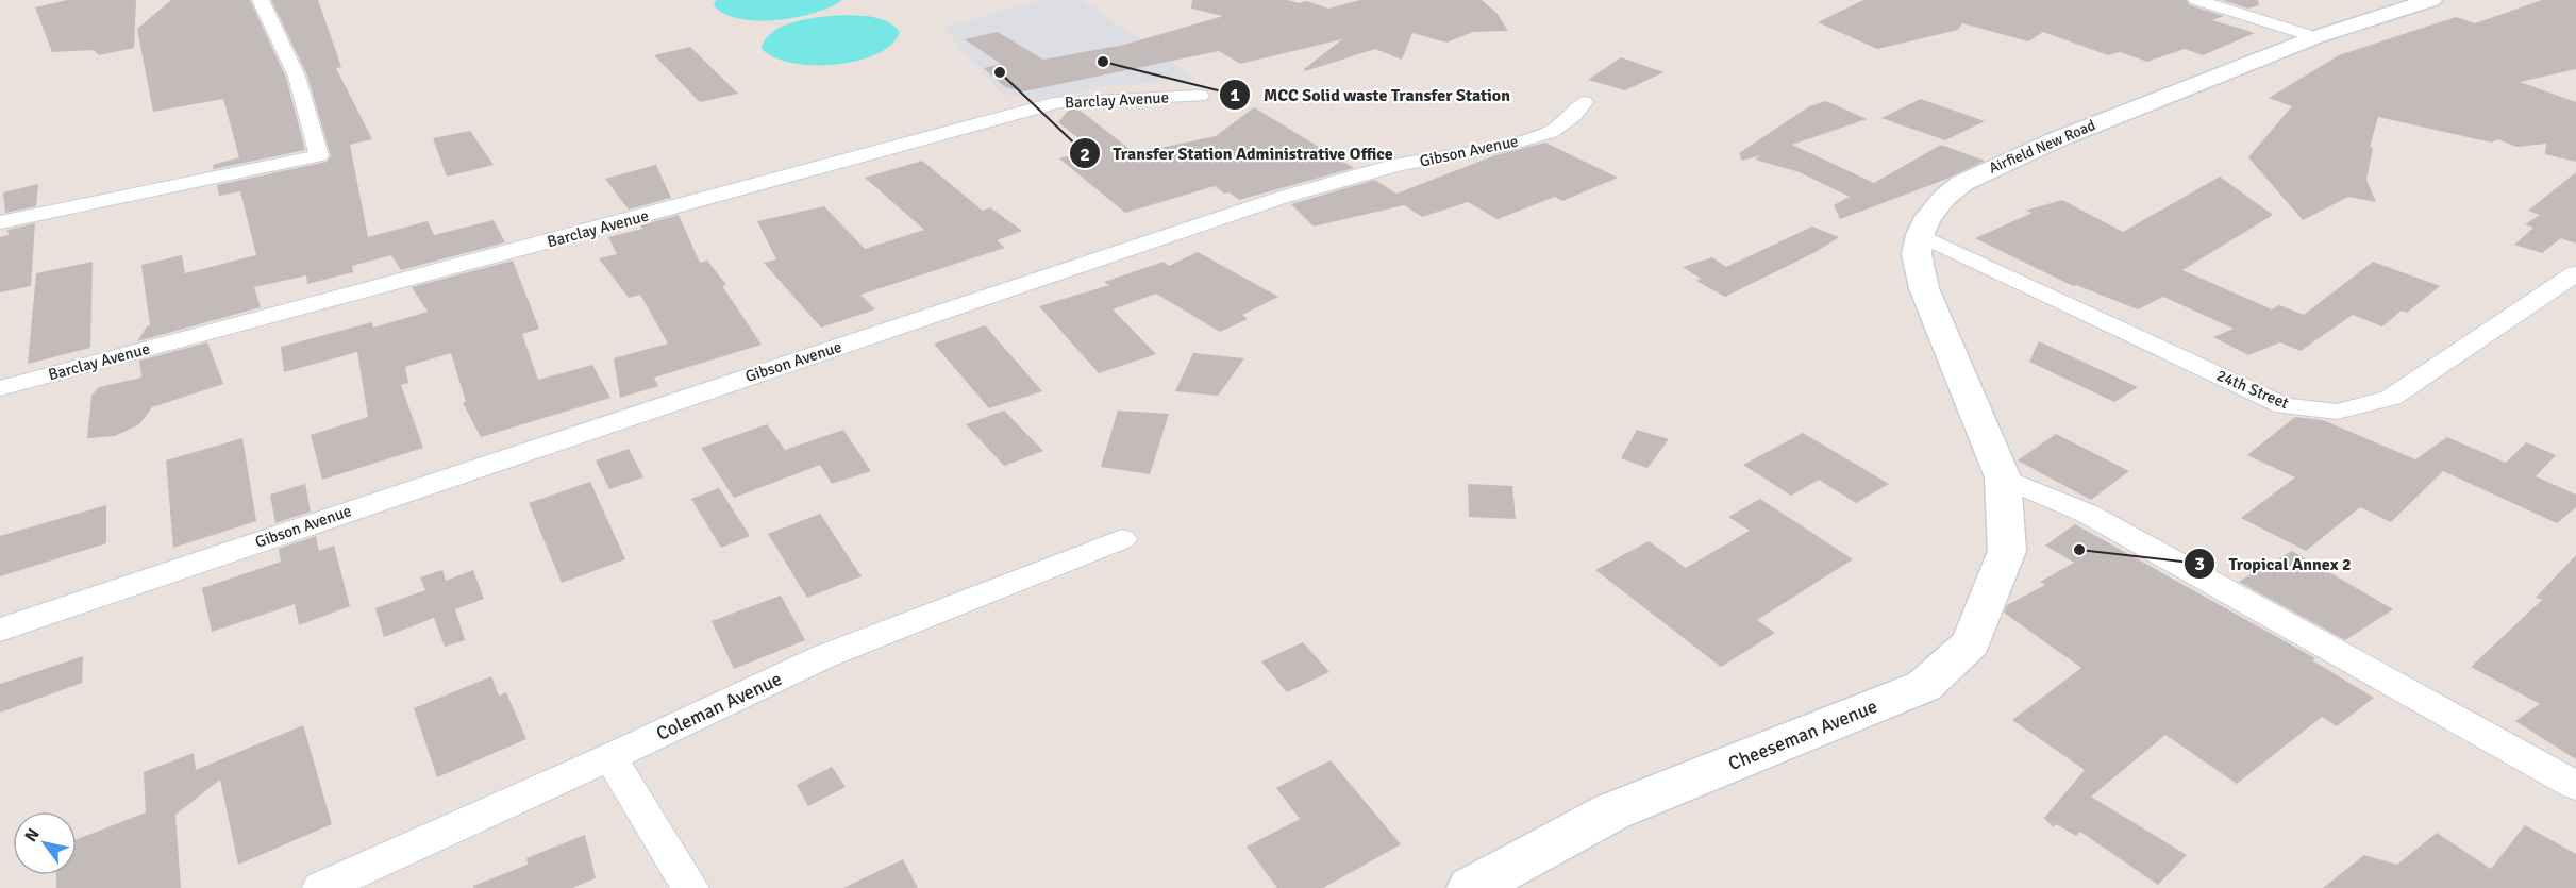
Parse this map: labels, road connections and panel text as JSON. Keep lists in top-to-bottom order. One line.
{"streets":{"street":["Barclay Avenue","Airfield New Road","Gibson Avenue","24th Street","Coleman Avenue","Cheeseman Avenue"]},"crossings":[["Airfield New Road","24th Street"],["Airfield New Road","Cheeseman Avenue"]],"places":["MCC Solid waste Transfer Station","Transfer Station Administrative Office","Tropical Annex 2"],"north":"top left"}
